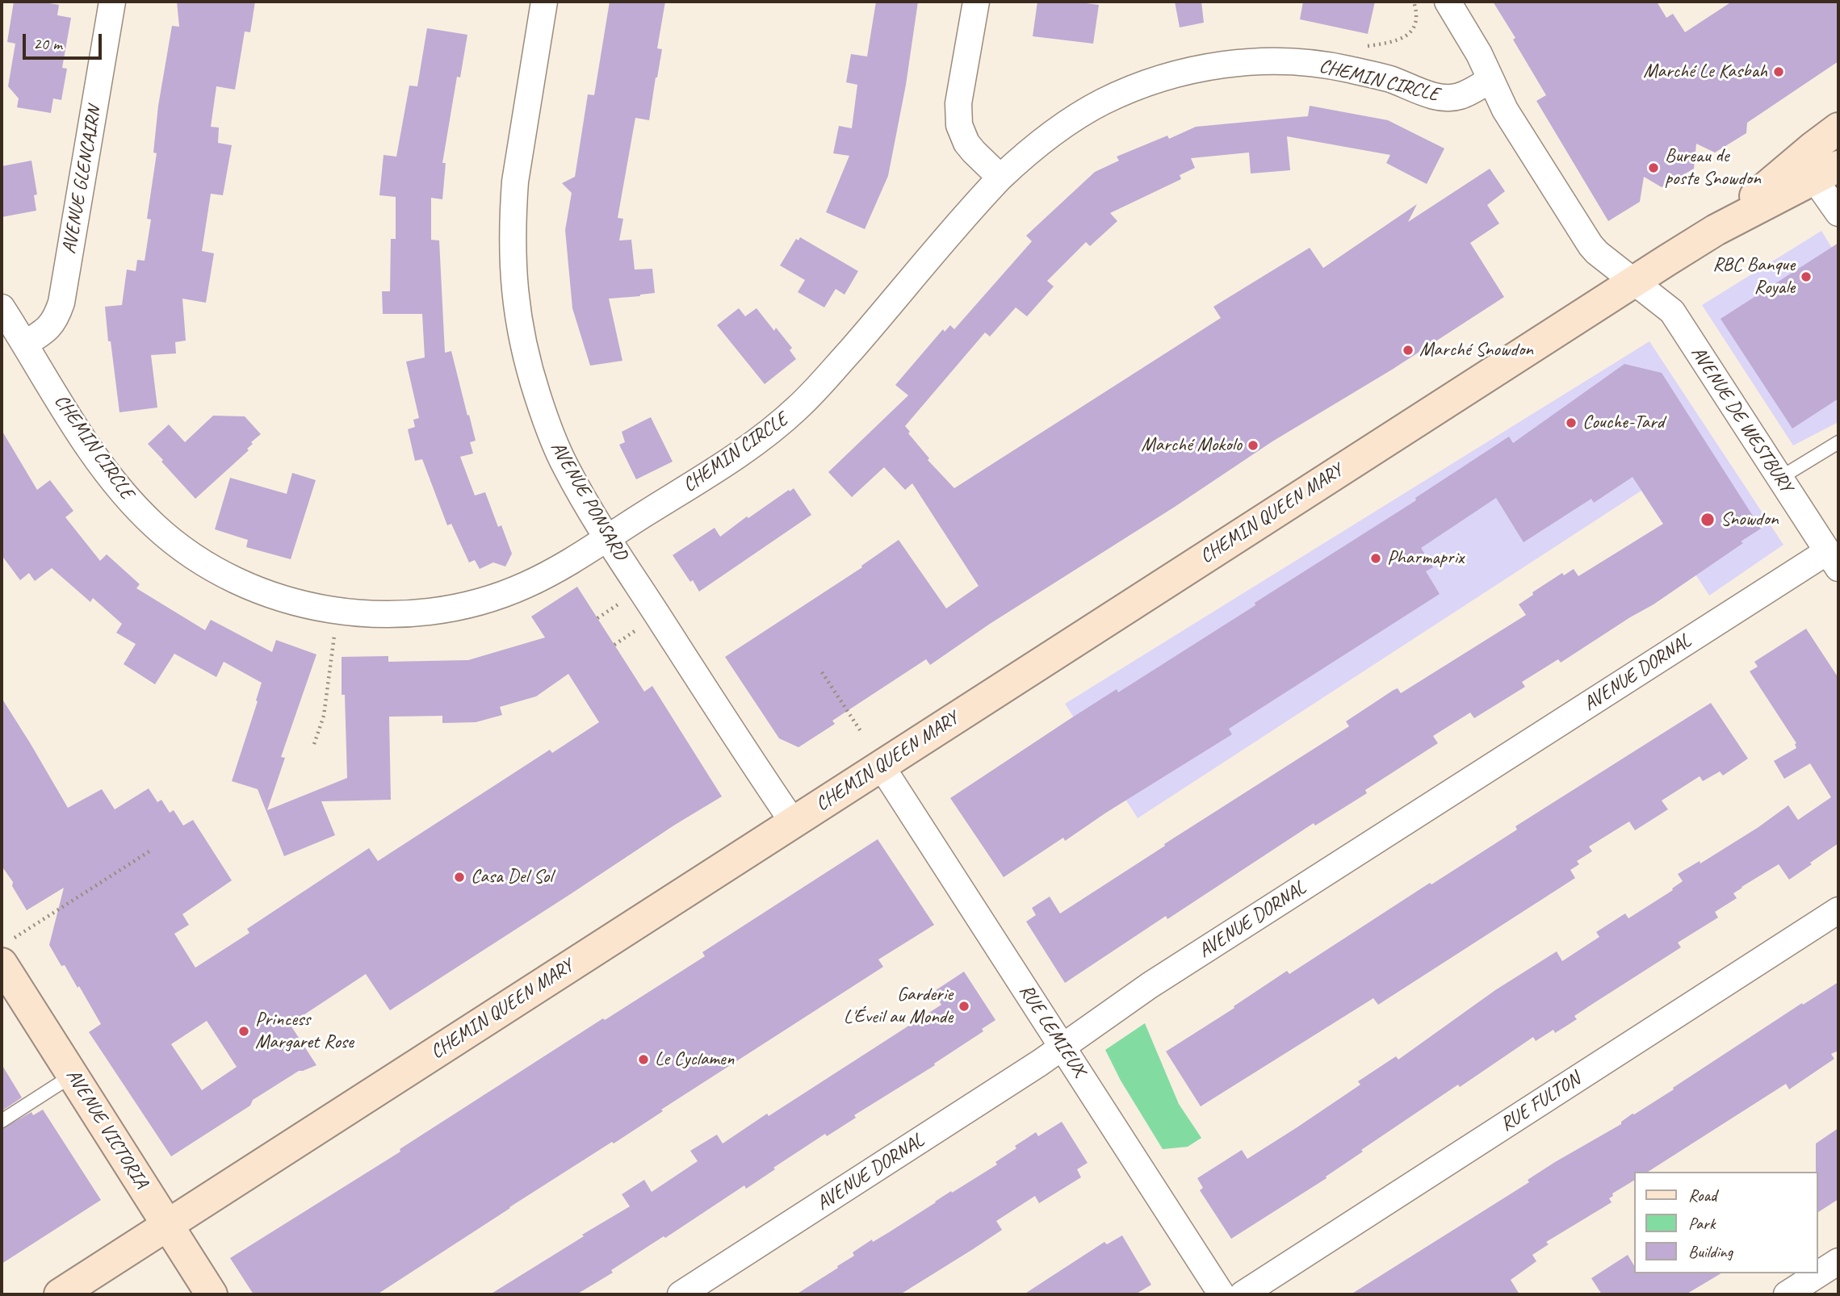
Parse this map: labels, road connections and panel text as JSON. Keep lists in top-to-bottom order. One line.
{"streets":{"street":["CHEMIN CIRCLE","AVENUE GLENCAIRN","AVENUE DE WESTBURY","AVENUE PONSARD","CHEMIN QUEEN MARY","AVENUE DORNAL","RUE LEMIEUX","RUE FULTON","AVENUE VICTORIA"]},"crossings":[["CHEMIN CIRCLE","AVENUE GLENCAIRN"],["CHEMIN CIRCLE","AVENUE PONSARD"],["AVENUE DE WESTBURY","CHEMIN QUEEN MARY"],["AVENUE DE WESTBURY","AVENUE DORNAL"],["AVENUE PONSARD","CHEMIN QUEEN MARY"],["CHEMIN QUEEN MARY","RUE LEMIEUX"],["CHEMIN QUEEN MARY","AVENUE VICTORIA"],["AVENUE DORNAL","RUE LEMIEUX"]],"places":["Marché Le Kasbah","Bureau de poste Snowdon","RBC Banque Royale","Marché Snowdon","Couche-Tard","Marché Mokolo","Snowdon","Pharmaprix","Casa Del Sol","Garderie L'Éveil au Monde","Princess Margaret Rose","Le Cyclamen"],"legend":["Road","Park","Building"],"scale_bar":"20 m"}
